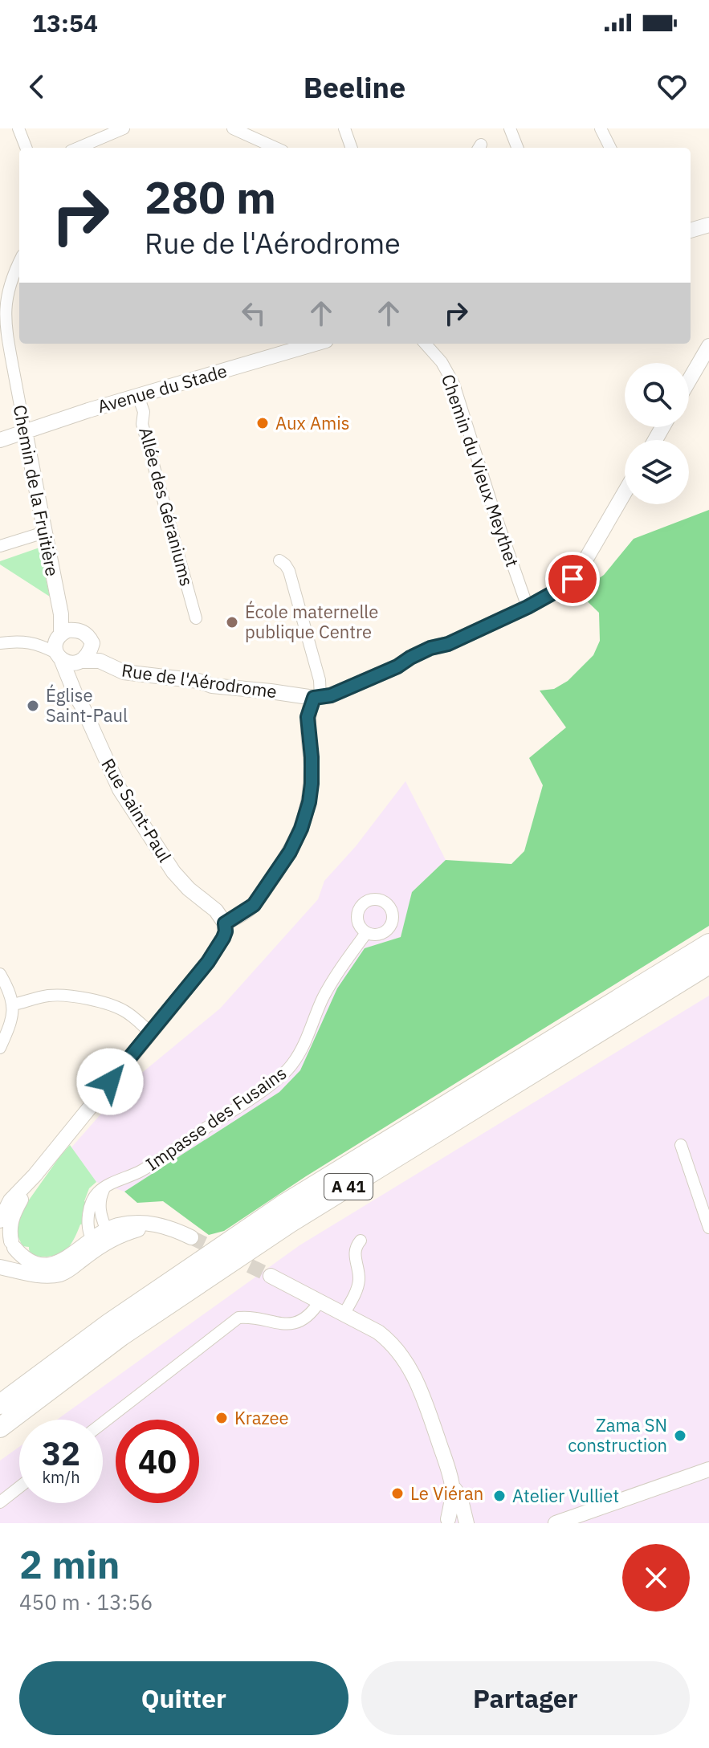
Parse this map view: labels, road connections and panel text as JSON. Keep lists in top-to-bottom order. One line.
{"streets":{"highway":["A 41"],"street":["Avenue du Stade","Chemin du Vieux Meythet","Chemin de la Fruitière","Allée des Géraniums","Rue de l'Aérodrome","Rue Saint-Paul","Impasse des Fusains"]},"crossings":[["Avenue du Stade","Chemin de la Fruitière"],["Avenue du Stade","Allée des Géraniums"],["Chemin du Vieux Meythet","Rue de l'Aérodrome"],["Chemin de la Fruitière","Rue de l'Aérodrome"],["Chemin de la Fruitière","Rue Saint-Paul"],["Rue de l'Aérodrome","Rue Saint-Paul"]],"places":["Aux Amis","École maternelle publique Centre","Église Saint-Paul","Krazee","Zama SN construction","Le Viéran","Atelier Vulliet"],"page":{"status":"13:54","header":"Beeline","turn":["280 m","Rue de l'Aérodrome"],"speed":"32 km/h","limit":"40","heading":["2 min","450 m · 13:56"],"buttons":["Quitter","Partager"]}}
